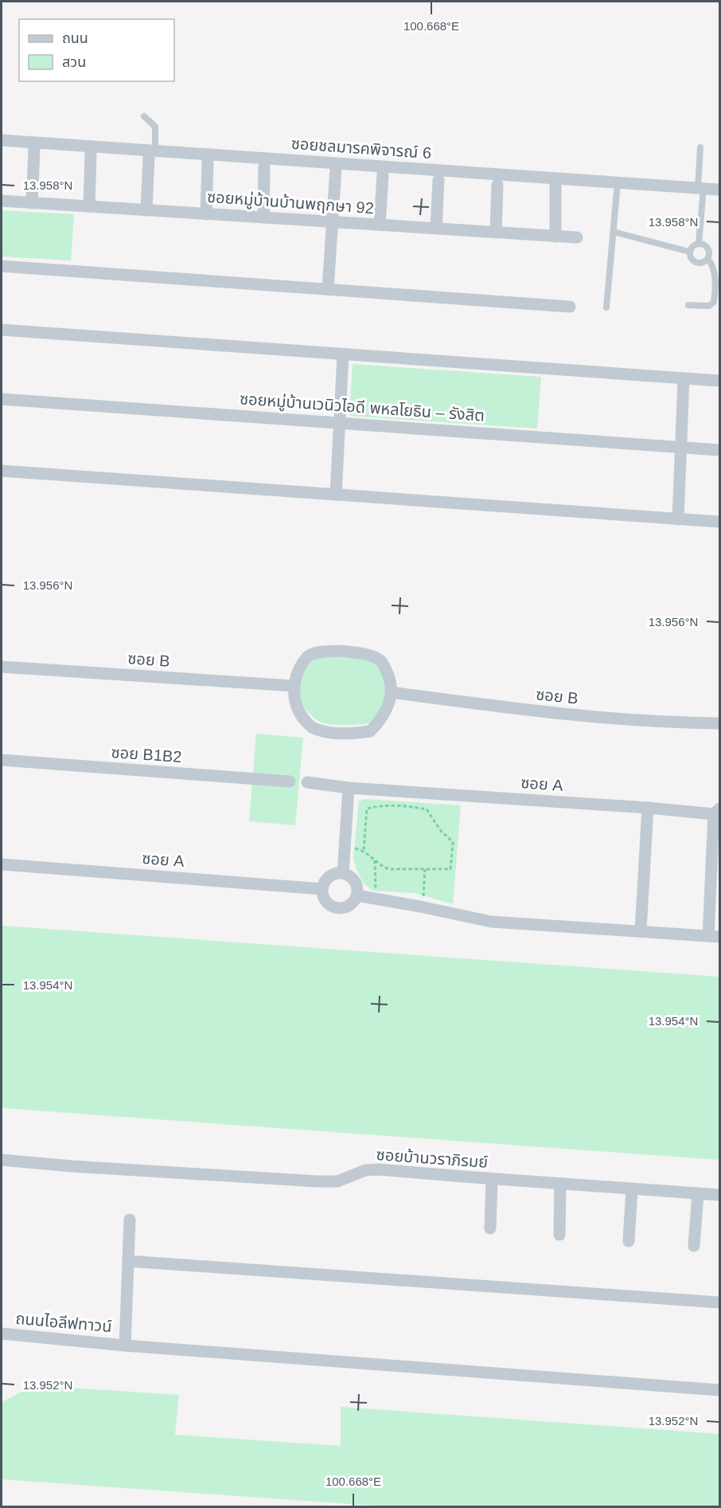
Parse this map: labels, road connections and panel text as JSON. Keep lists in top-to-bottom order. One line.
{"streets":{"street":["ซอยชลมารคพิจารณ์ 6","ซอยหมู่บ้านบ้านพฤกษา 92","ซอยหมู่บ้านเวนิวไอดี พหลโยธิน – รังสิต","ซอย B","ซอย B1B2","ซอย A","ซอยบ้านวราภิรมย์","ถนนไอลีฟทาวน์"]},"legend":["ถนน","สวน"],"coordinates":["100.668°E","13.958°N","13.956°N","13.954°N","13.952°N"]}
